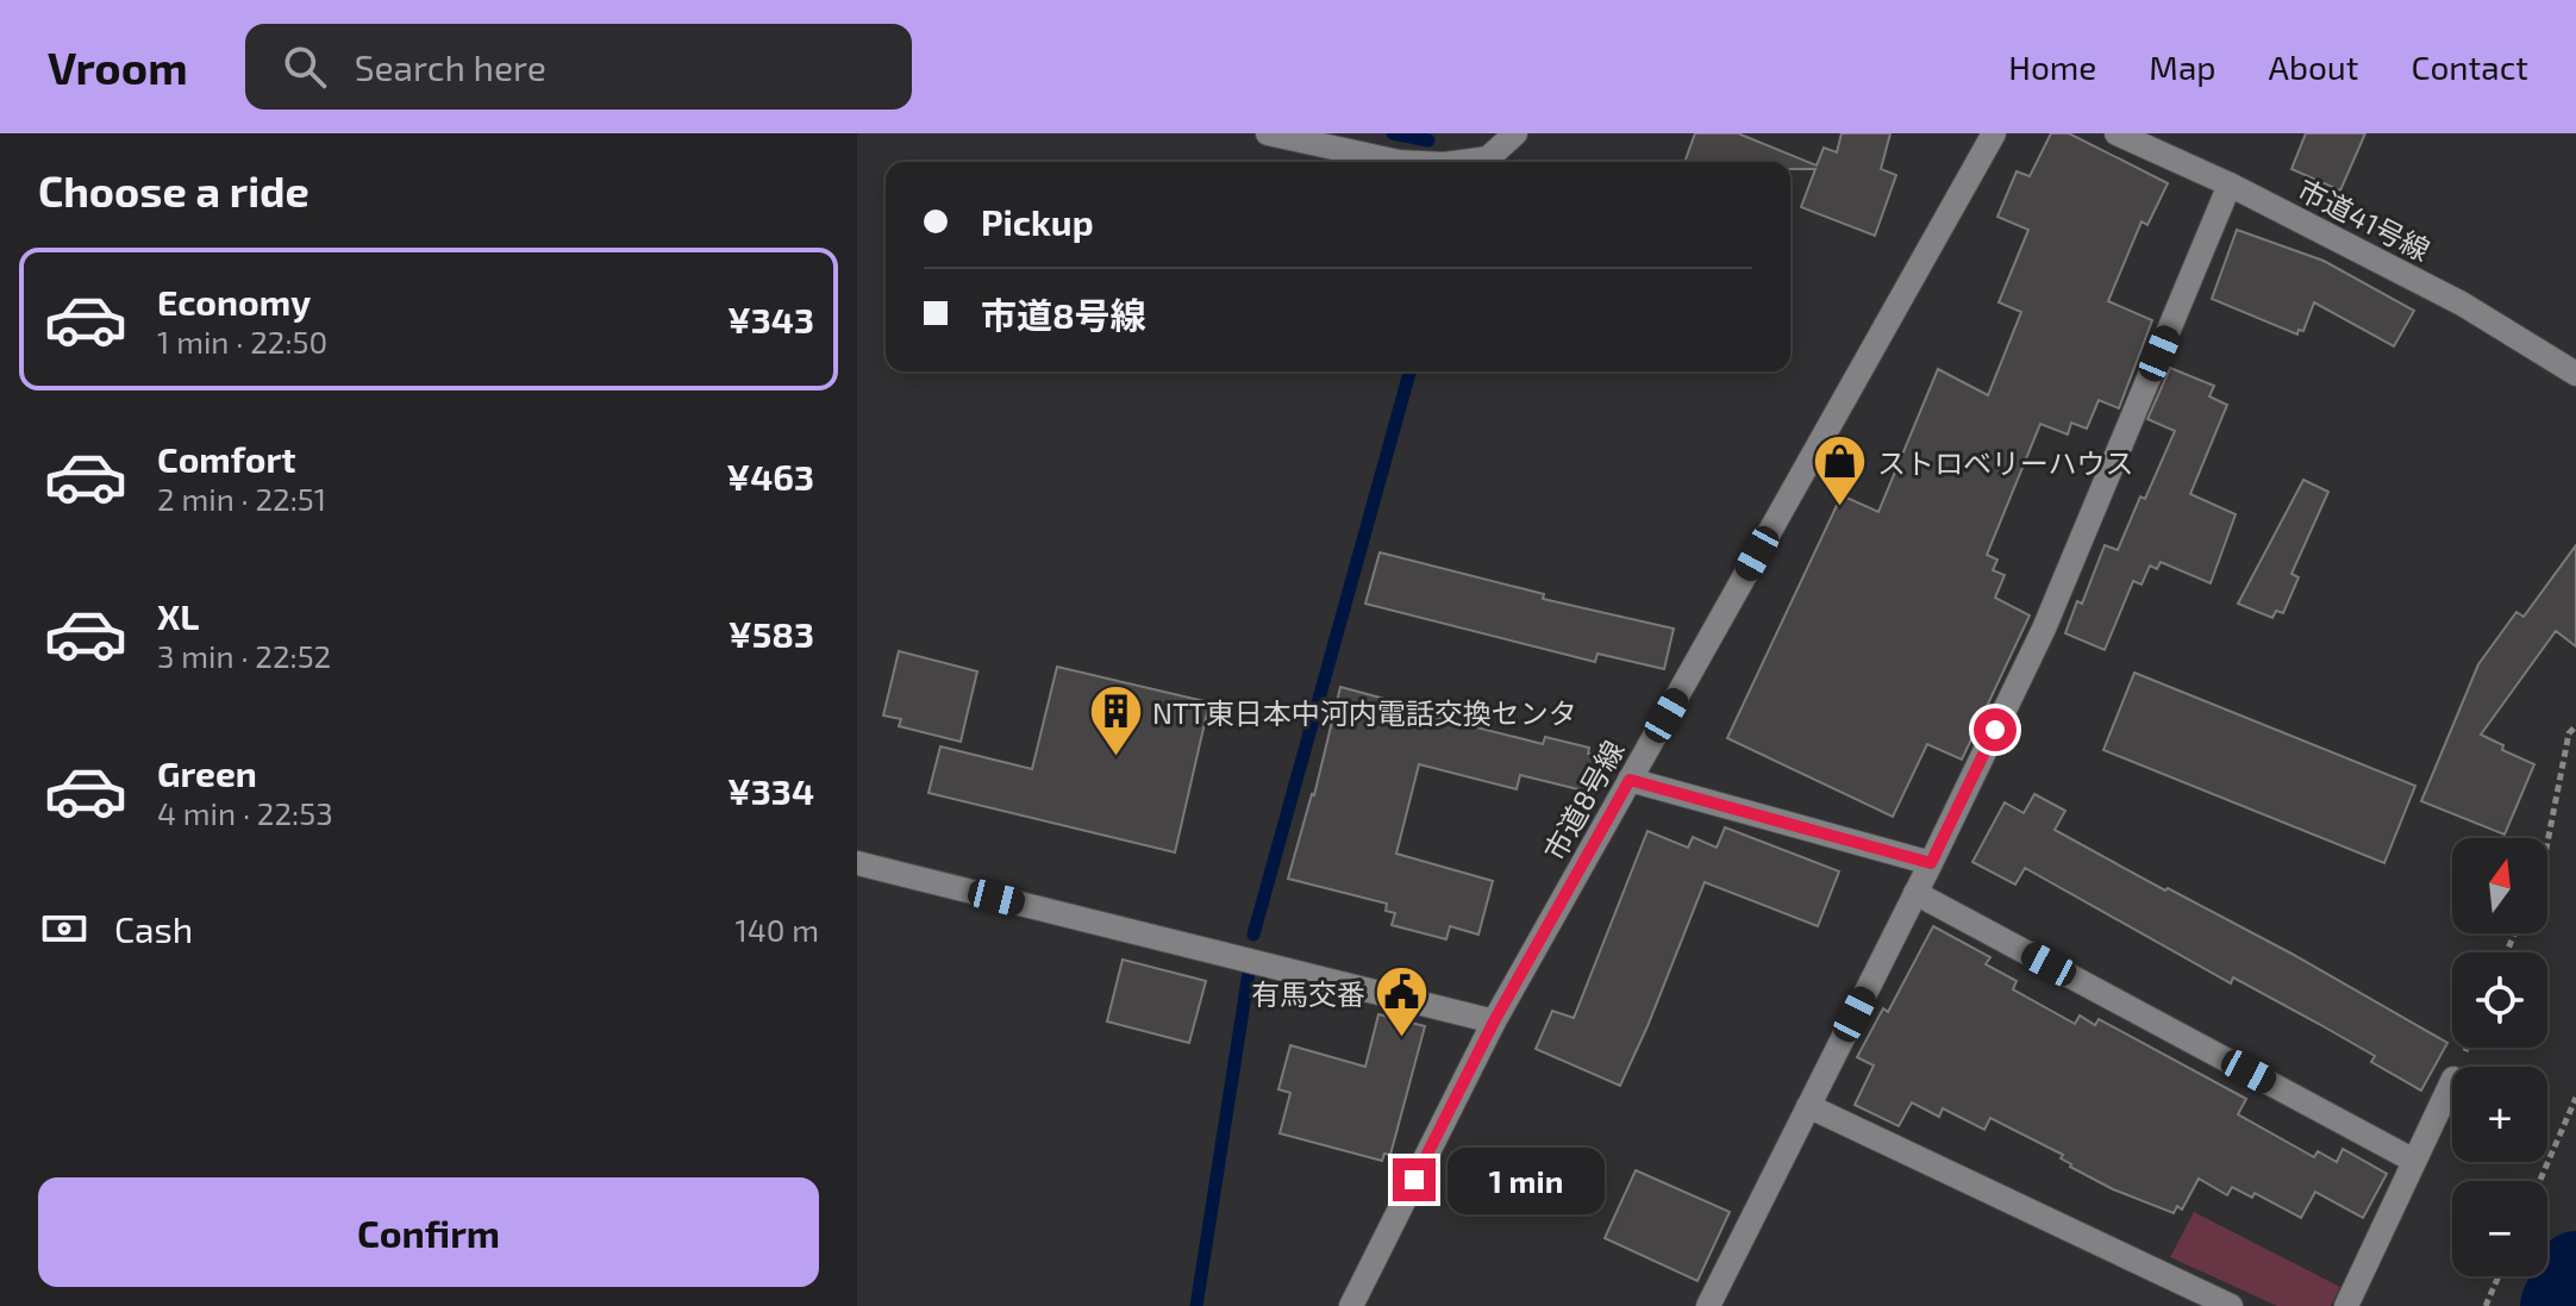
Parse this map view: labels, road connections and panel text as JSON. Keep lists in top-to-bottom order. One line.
{"streets":{"street":["市道41号線","市道8号線"]},"places":{"shop":["ストロベリーハウス"],"building":["NTT東日本中河内電話交換センタ"],"public building":["有馬交番"]},"north":"top","page":{"header":"Vroom","search":"Search here","nav":["Home","Map","About","Contact"],"heading":"Choose a ride","banner":["Pickup","市道8号線"],"list":[{"name":"Economy","note":"1 min · 22:50","value":"¥343"},{"name":"Comfort","note":"2 min · 22:51","value":"¥463"},{"name":"XL","note":"3 min · 22:52","value":"¥583"},{"name":"Green","note":"4 min · 22:53","value":"¥334"}],"map_buttons":["+","−"],"pay":["Cash","140 m"],"bubble":"1 min","buttons":"Confirm"}}
